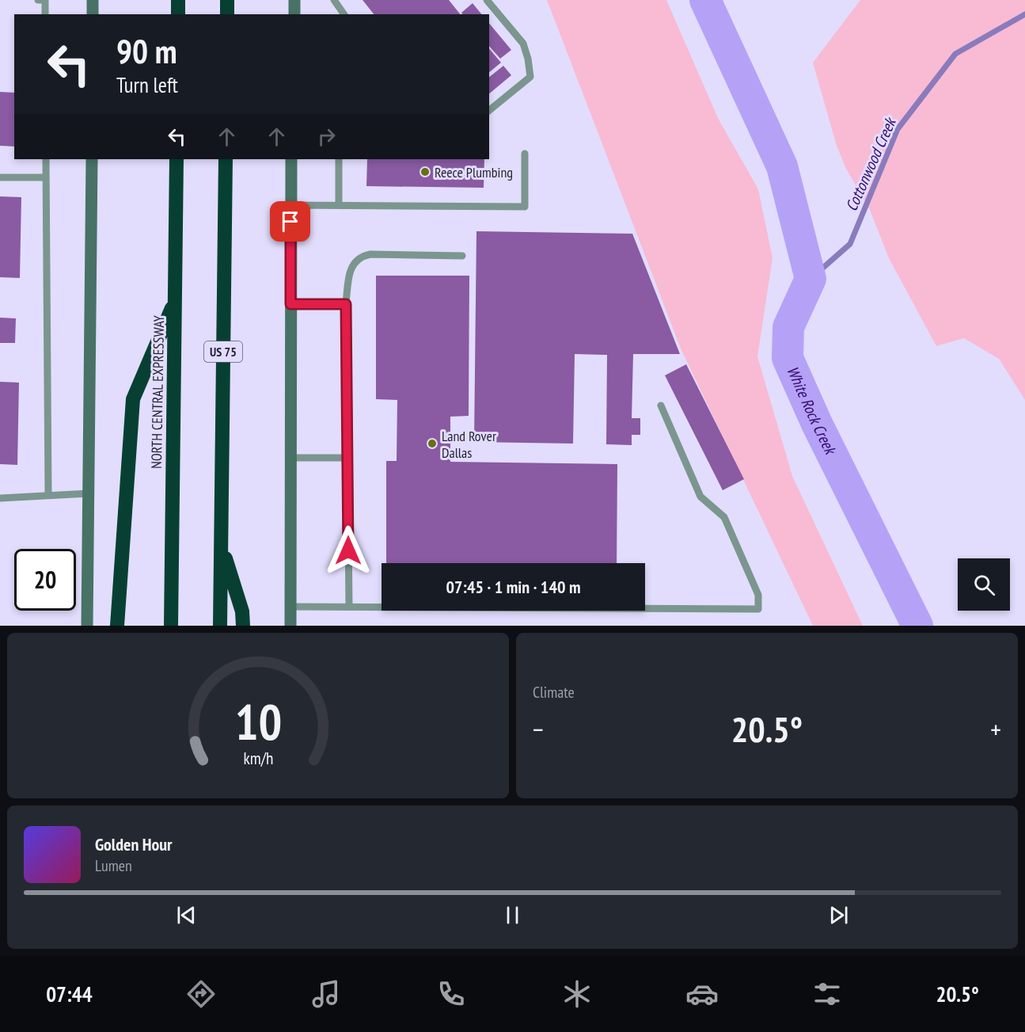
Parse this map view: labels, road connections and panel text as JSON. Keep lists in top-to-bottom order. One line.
{"streets":{"highway":["US 75","NORTH CENTRAL EXPRESSWAY"]},"water":["Cottonwood Creek","White Rock Creek"],"places":["Reece Plumbing","Land Rover Dallas"],"page":{"turn":["90 m","Turn left"],"limit":"20","trip":"07:45 · 1 min · 140 m","tile":"Climate","heat":["−","20.5°","+"],"song":["Golden Hour","Lumen"],"tabs":["07:44","20.5°"],"gauge":["10","km/h"]}}
